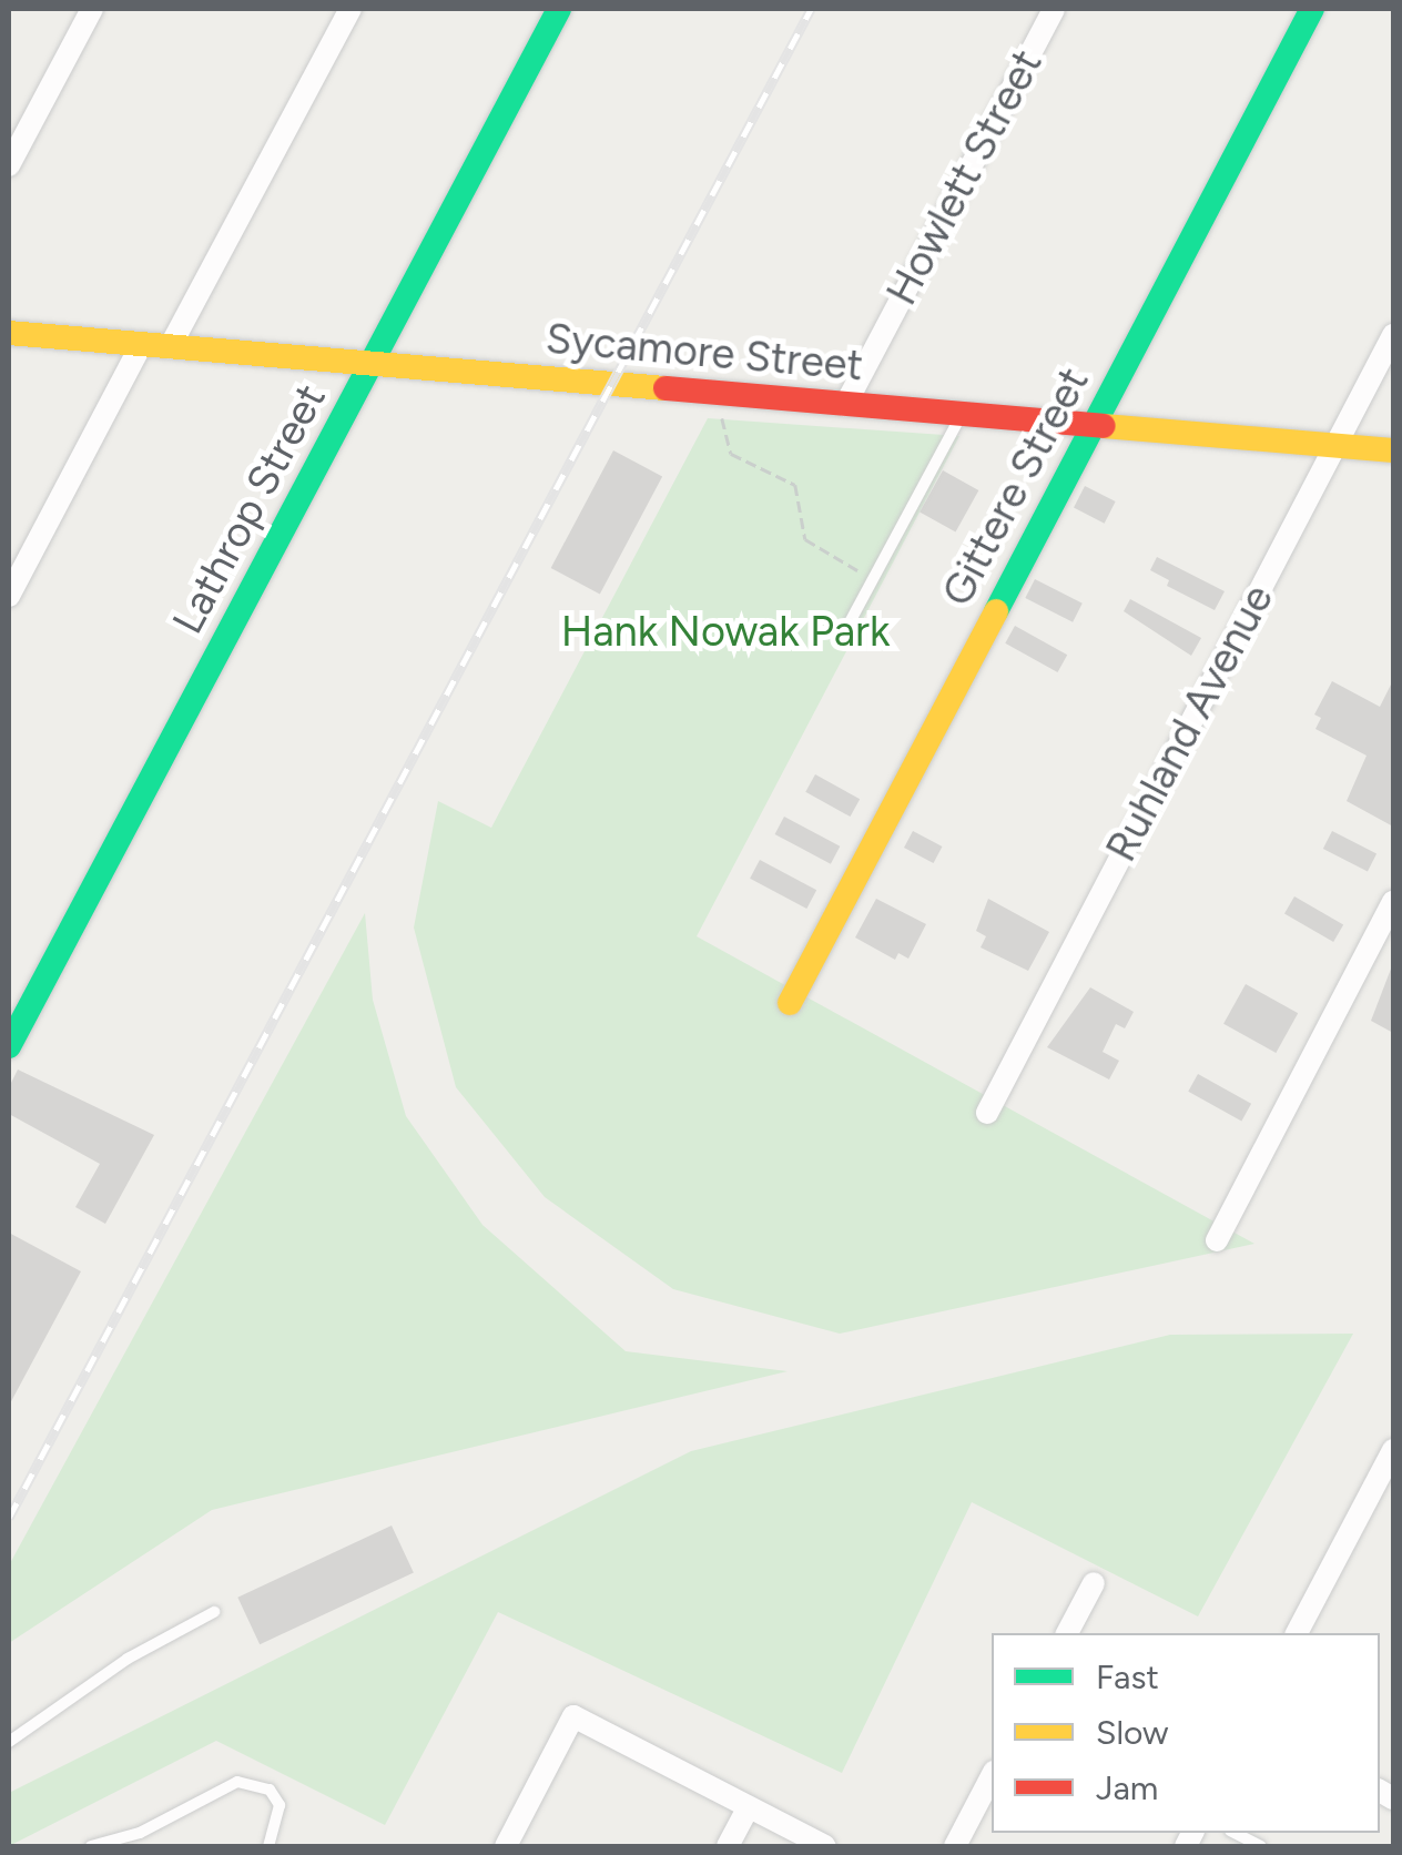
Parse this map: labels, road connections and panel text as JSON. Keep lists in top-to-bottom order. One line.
{"streets":{"street":["Howlett Street","Sycamore Street","Gittere Street","Lathrop Street","Ruhland Avenue"]},"crossings":[["Howlett Street","Sycamore Street"],["Sycamore Street","Gittere Street"],["Sycamore Street","Lathrop Street"],["Sycamore Street","Ruhland Avenue"]],"parks":["Hank Nowak Park"],"legend":["Fast","Slow","Jam"]}
